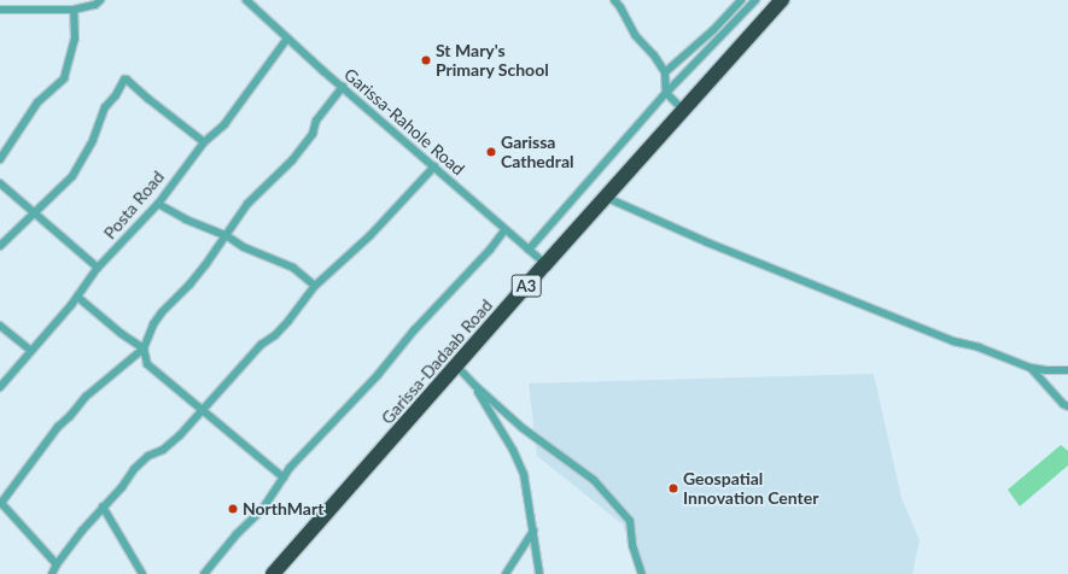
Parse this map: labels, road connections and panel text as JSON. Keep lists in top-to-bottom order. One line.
{"streets":{"highway":["A3","Garissa-Dadaab Road"],"street":["Garissa-Rahole Road","Posta Road"]},"crossings":[["Garissa-Rahole Road","Posta Road"],["Garissa-Rahole Road","Garissa-Dadaab Road"]],"places":["St Mary's Primary School","Garissa Cathedral","Geospatial Innovation Center","NorthMart"]}
